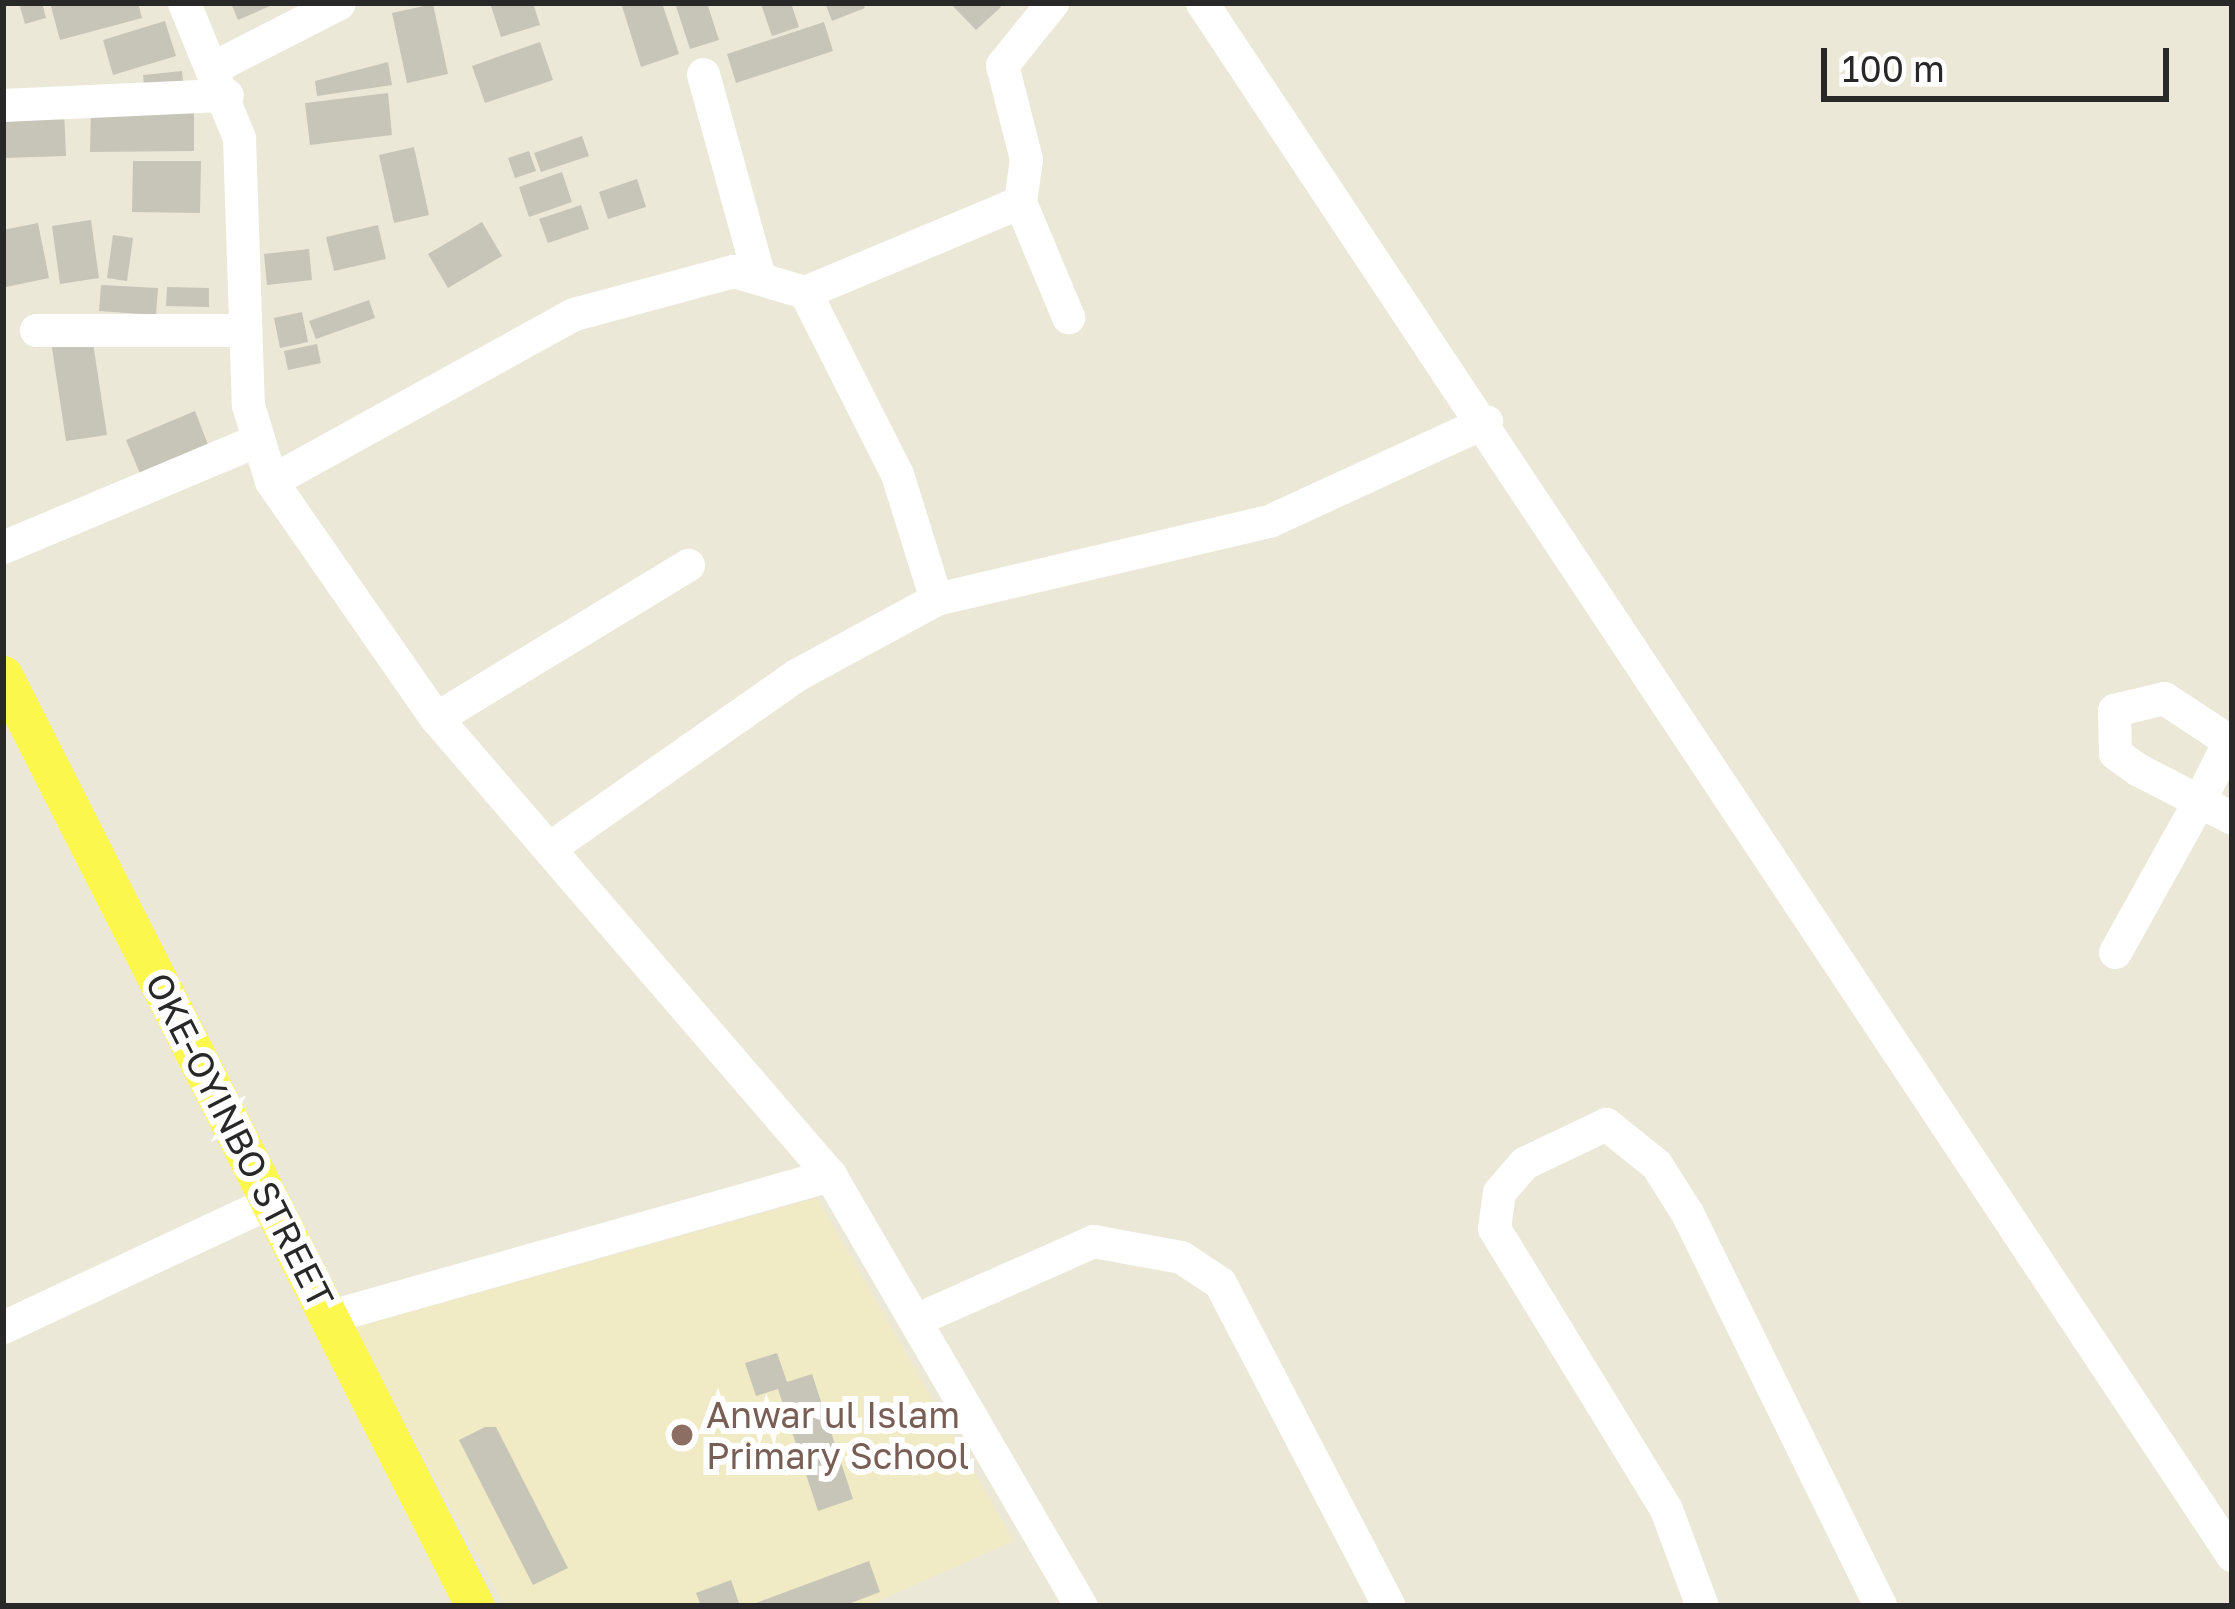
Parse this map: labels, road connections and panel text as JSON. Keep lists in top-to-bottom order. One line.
{"streets":{"main road":["OKE-OYINBO STREET"]},"places":["Anwar ul Islam Primary School"],"scale_bar":"100 m"}
